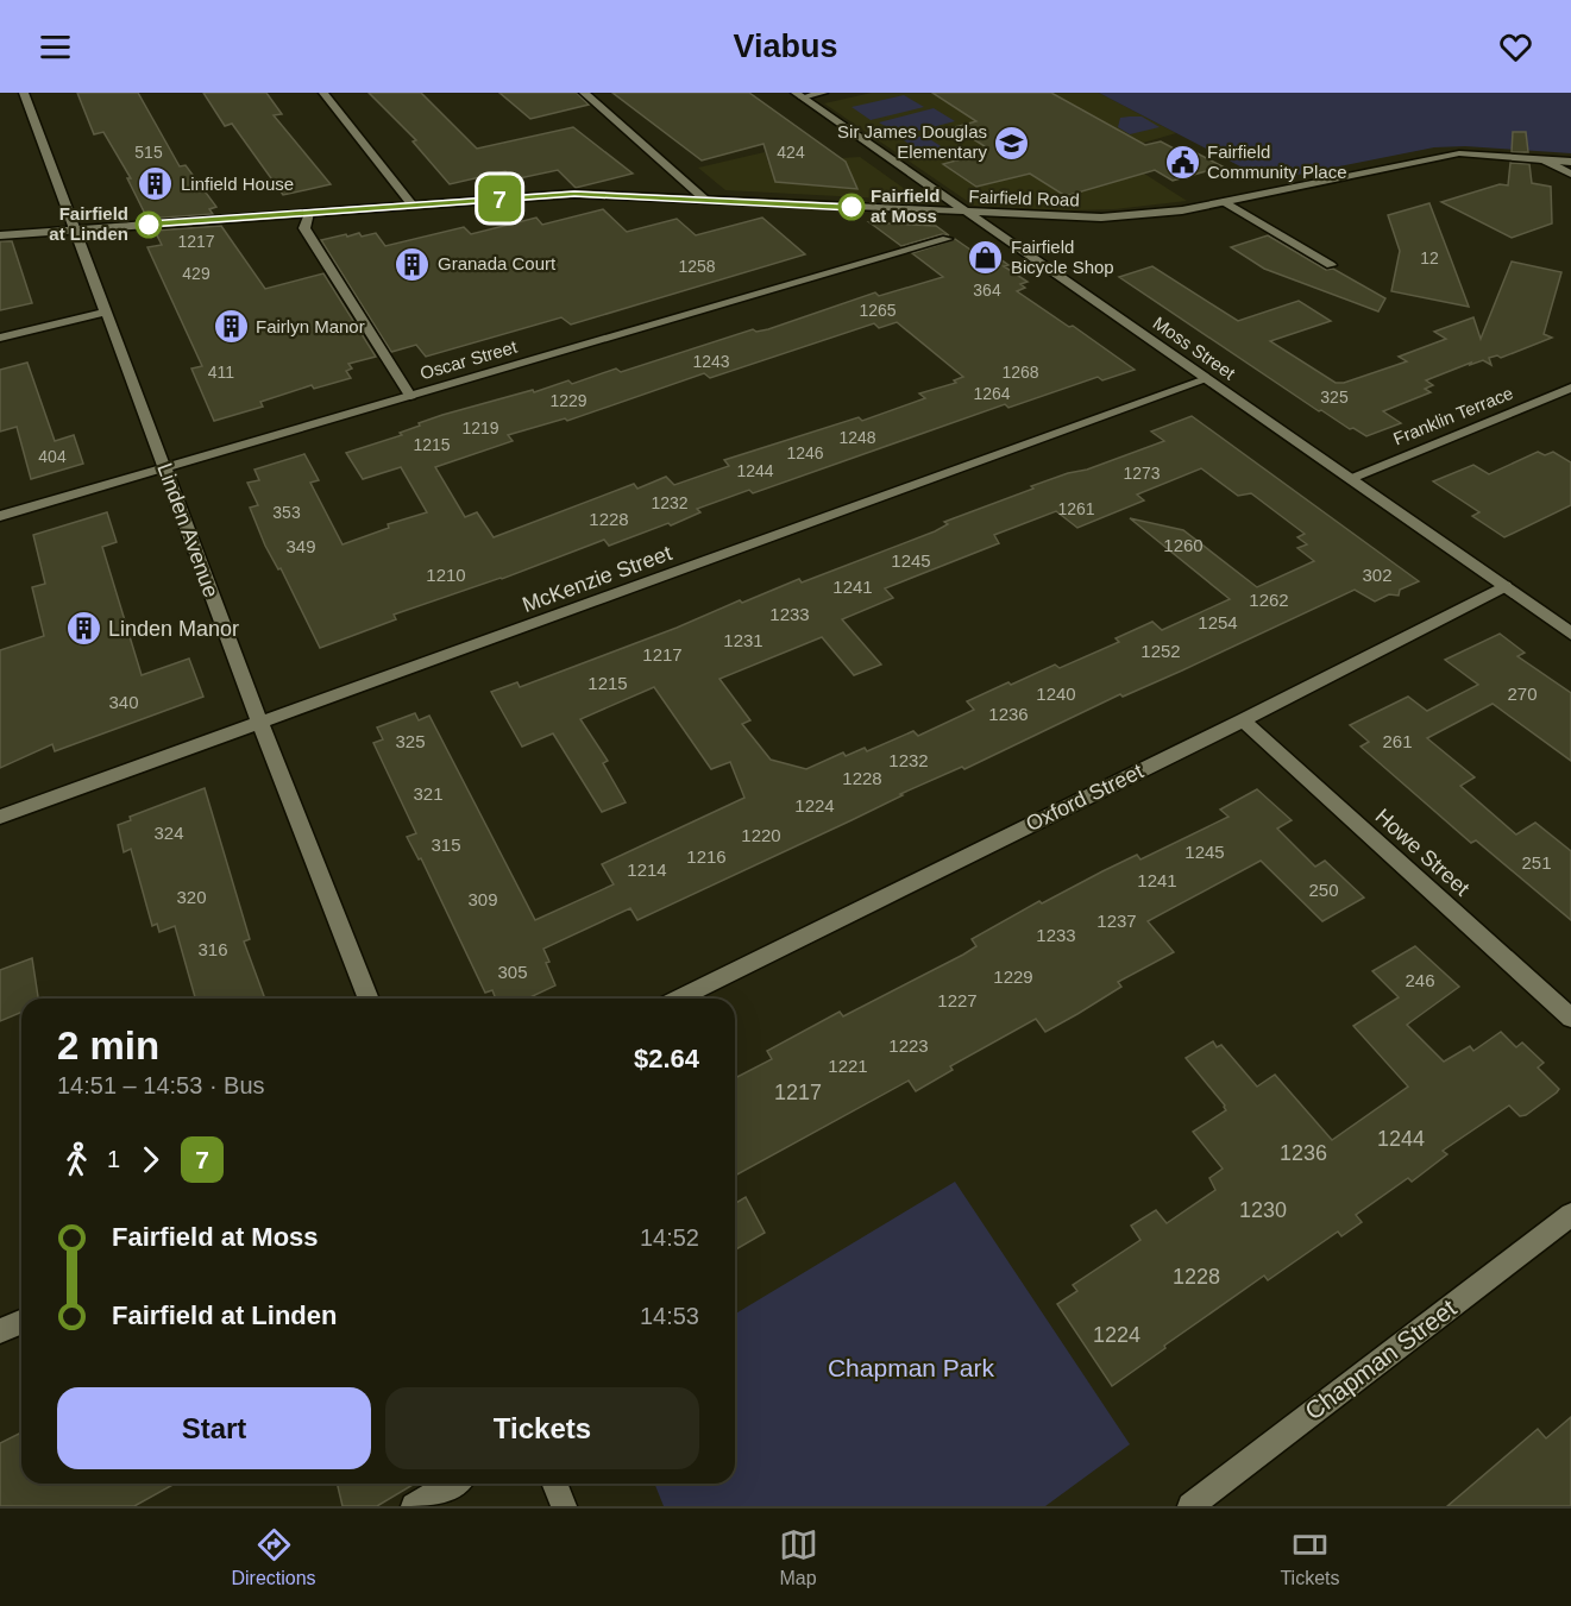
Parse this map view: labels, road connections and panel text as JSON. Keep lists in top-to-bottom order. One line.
{"streets":{"street":["Fairfield Road","Moss Street","Oscar Street","Franklin Terrace","Linden Avenue","McKenzie Street","Oxford Street","Howe Street","Chapman Street"]},"crossings":[["Fairfield Road","Moss Street"],["Fairfield Road","Linden Avenue"],["Moss Street","Franklin Terrace"],["Moss Street","McKenzie Street"],["Moss Street","Oxford Street"],["Oscar Street","Linden Avenue"],["Linden Avenue","McKenzie Street"],["Oxford Street","Howe Street"]],"parks":["Chapman Park"],"places":{"school or university":["Sir James Douglas Elementary"],"public building":["Fairfield Community Place"],"building":["Linfield House","Granada Court","Fairlyn Manor","Linden Manor"],"other":["Fairfield at Moss","Fairfield at Linden"],"shop":["Fairfield Bicycle Shop"]},"lines":["bus line 7"],"house_numbers":["515","424","1217","12","1258","429","364","1265","1243","411","1268","1264","325","1229","1219","1248","1215","1246","404","1244","1273","1232","1261","353","1228","1260","349","1245","1210","302","1241","1262","1233","1254","1231","1252","1217","1215","1240","270","340","1236","325","261","1232","1228","321","1224","324","1220","315","1245","1216","251","1214","1241","250","320","309","1237","1233","316","305","1229","246","1227","1223","1221","1217","1244","1236","1230","1228","1224"],"page":{"header":"Viabus","on_map":"7","heading":["2 min","14:51 – 14:53 · Bus","$2.64"],"legs":["1","7"],"list":[{"name":"Fairfield at Moss","value":"14:52"},{"name":"Fairfield at Linden","value":"14:53"}],"buttons":["Start","Tickets"],"tabs":["Directions","Map","Tickets"]}}
